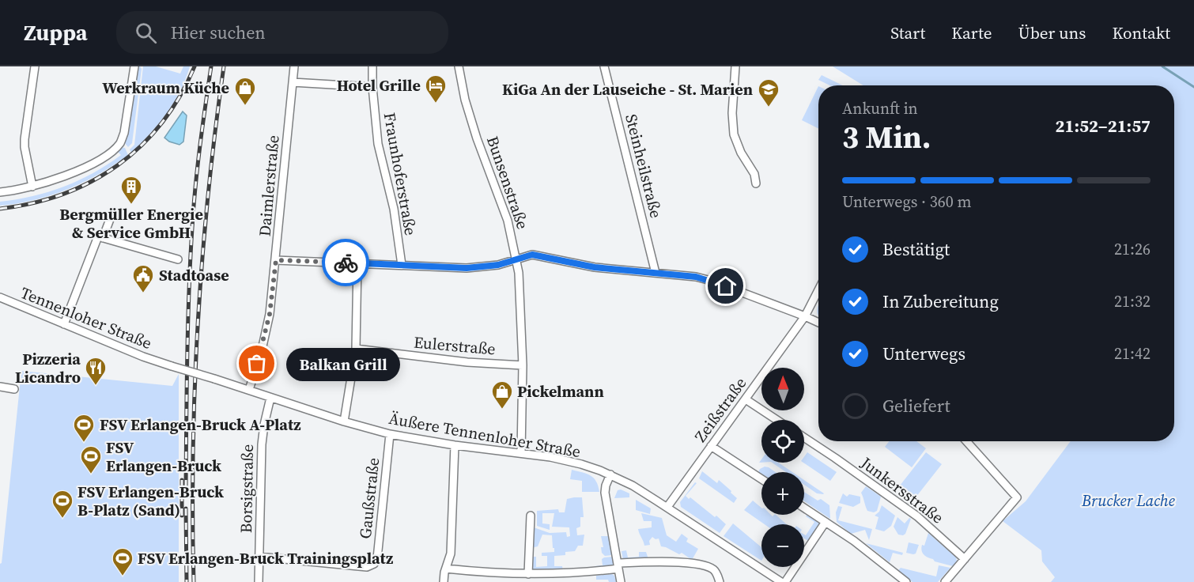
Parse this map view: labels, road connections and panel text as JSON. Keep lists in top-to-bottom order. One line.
{"streets":{"street":["Steinheilstraße","Fraunhoferstraße","Bunsenstraße","Daimlerstraße","Tennenloher Straße","Eulerstraße","Zeißstraße","Äußere Tennenloher Straße","Borsigstraße","Junkersstraße","Gaußstraße"]},"crossings":[["Bunsenstraße","Eulerstraße"],["Bunsenstraße","Äußere Tennenloher Straße"],["Daimlerstraße","Äußere Tennenloher Straße"],["Tennenloher Straße","Äußere Tennenloher Straße"],["Zeißstraße","Äußere Tennenloher Straße"],["Äußere Tennenloher Straße","Borsigstraße"],["Äußere Tennenloher Straße","Gaußstraße"],["Borsigstraße","Gaußstraße"]],"parks":["Brucker Lache"],"places":{"hotel":["Hotel Grille"],"shop":["Werkraum Küche","Pickelmann"],"school or university":["KiGa An der Lauseiche - St. Marien"],"building":["Bergmüller Energie & Service GmbH"],"public building":["Stadtoase"],"other":["Balkan Grill"],"restaurant":["Pizzeria Licandro"],"sports":["FSV Erlangen-Bruck A-Platz","FSV Erlangen-Bruck","FSV Erlangen-Bruck B-Platz (Sand)","FSV Erlangen-Bruck Trainingsplatz"]},"north":"top","page":{"header":"Zuppa","search":"Hier suchen","nav":["Start","Karte","Über uns","Kontakt"],"heading":["3 Min.","Ankunft in","21:52–21:57"],"bar":"Unterwegs · 360 m","list":[["Bestätigt","21:26"],["In Zubereitung","21:32"],["Unterwegs","21:42"],"Geliefert"],"bubble":"Balkan Grill","map_buttons":["+","−"]}}
